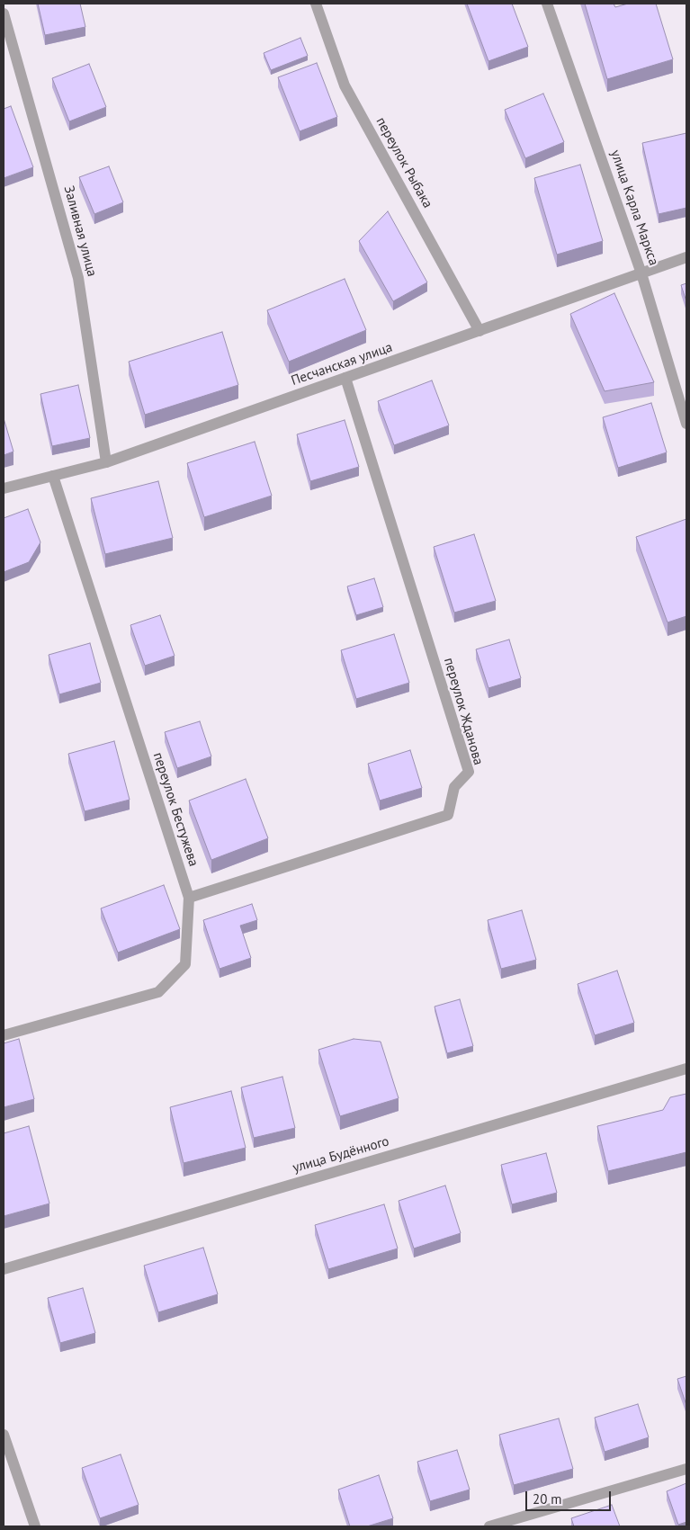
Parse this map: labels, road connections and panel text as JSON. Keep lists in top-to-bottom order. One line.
{"streets":{"street":["переулок Рыбака","улица Карла Маркса","Заливная улица","Песчанская улица","переулок Жданова","переулок Бестужева","улица Будённого"]},"crossings":[["переулок Рыбака","Песчанская улица"],["улица Карла Маркса","Песчанская улица"],["Заливная улица","Песчанская улица"],["Песчанская улица","переулок Жданова"],["Песчанская улица","переулок Бестужева"],["переулок Жданова","переулок Бестужева"]],"scale_bar":"20 m"}
